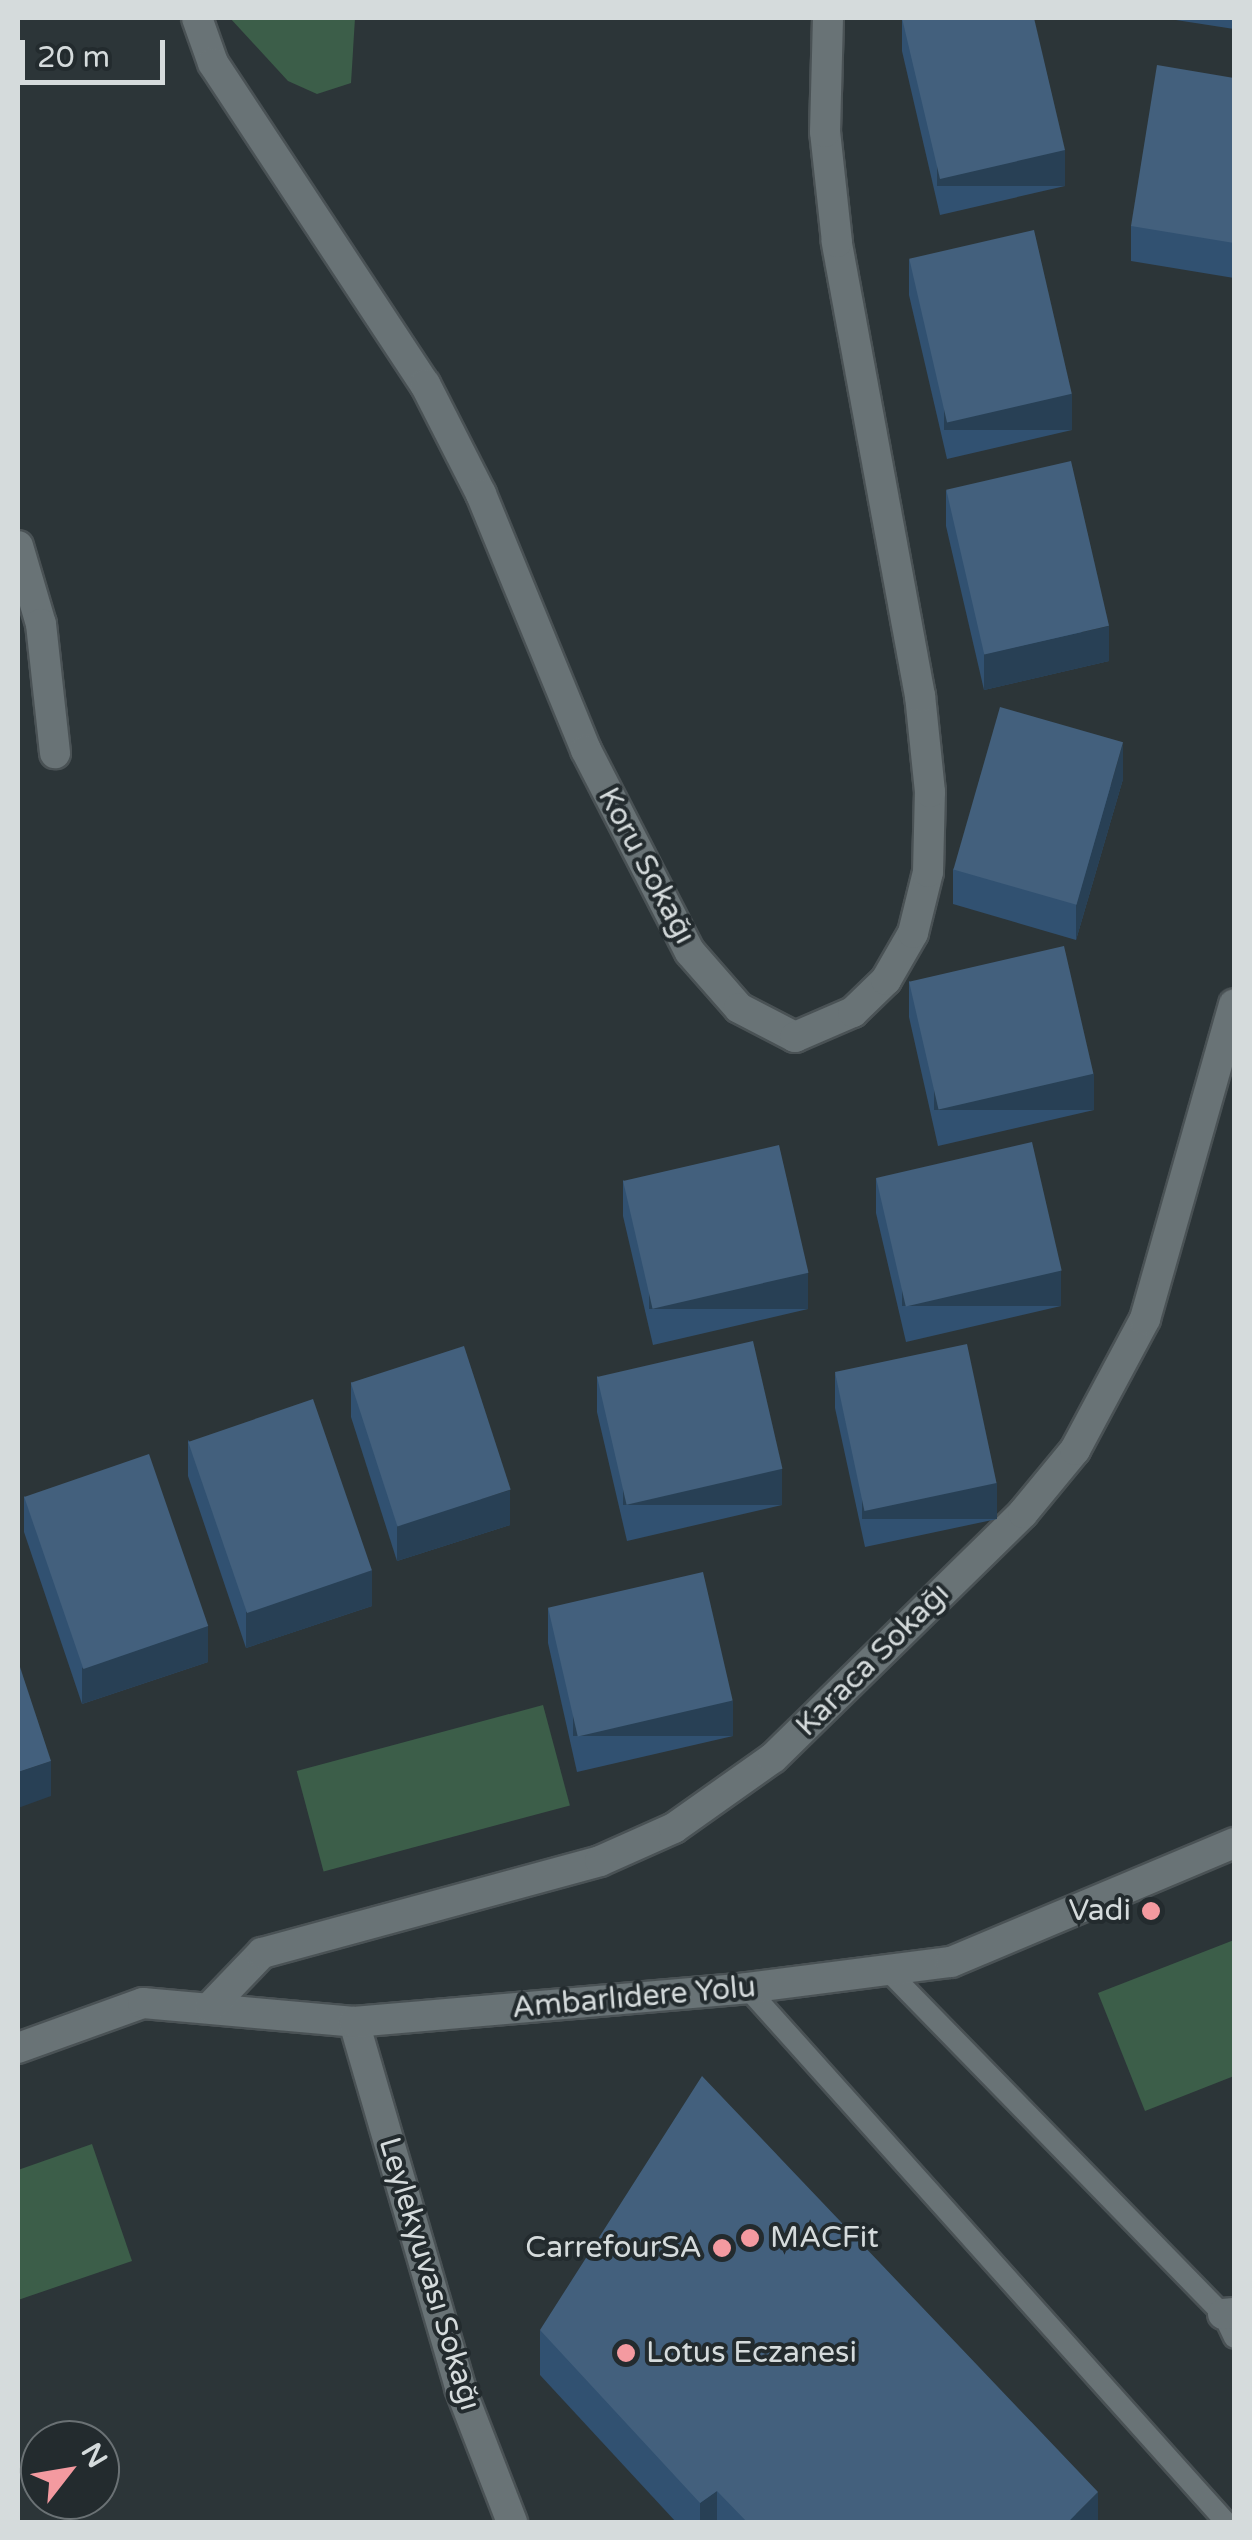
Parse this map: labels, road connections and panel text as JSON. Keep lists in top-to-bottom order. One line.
{"streets":{"street":["Koru Sokağı","Karaca Sokağı","Ambarlıdere Yolu","Leylekyuvası Sokağı"]},"crossings":[["Karaca Sokağı","Ambarlıdere Yolu"],["Ambarlıdere Yolu","Leylekyuvası Sokağı"]],"places":["Vadi","MACFit","CarrefourSA","Lotus Eczanesi"],"scale_bar":"20 m","north":"top right"}
